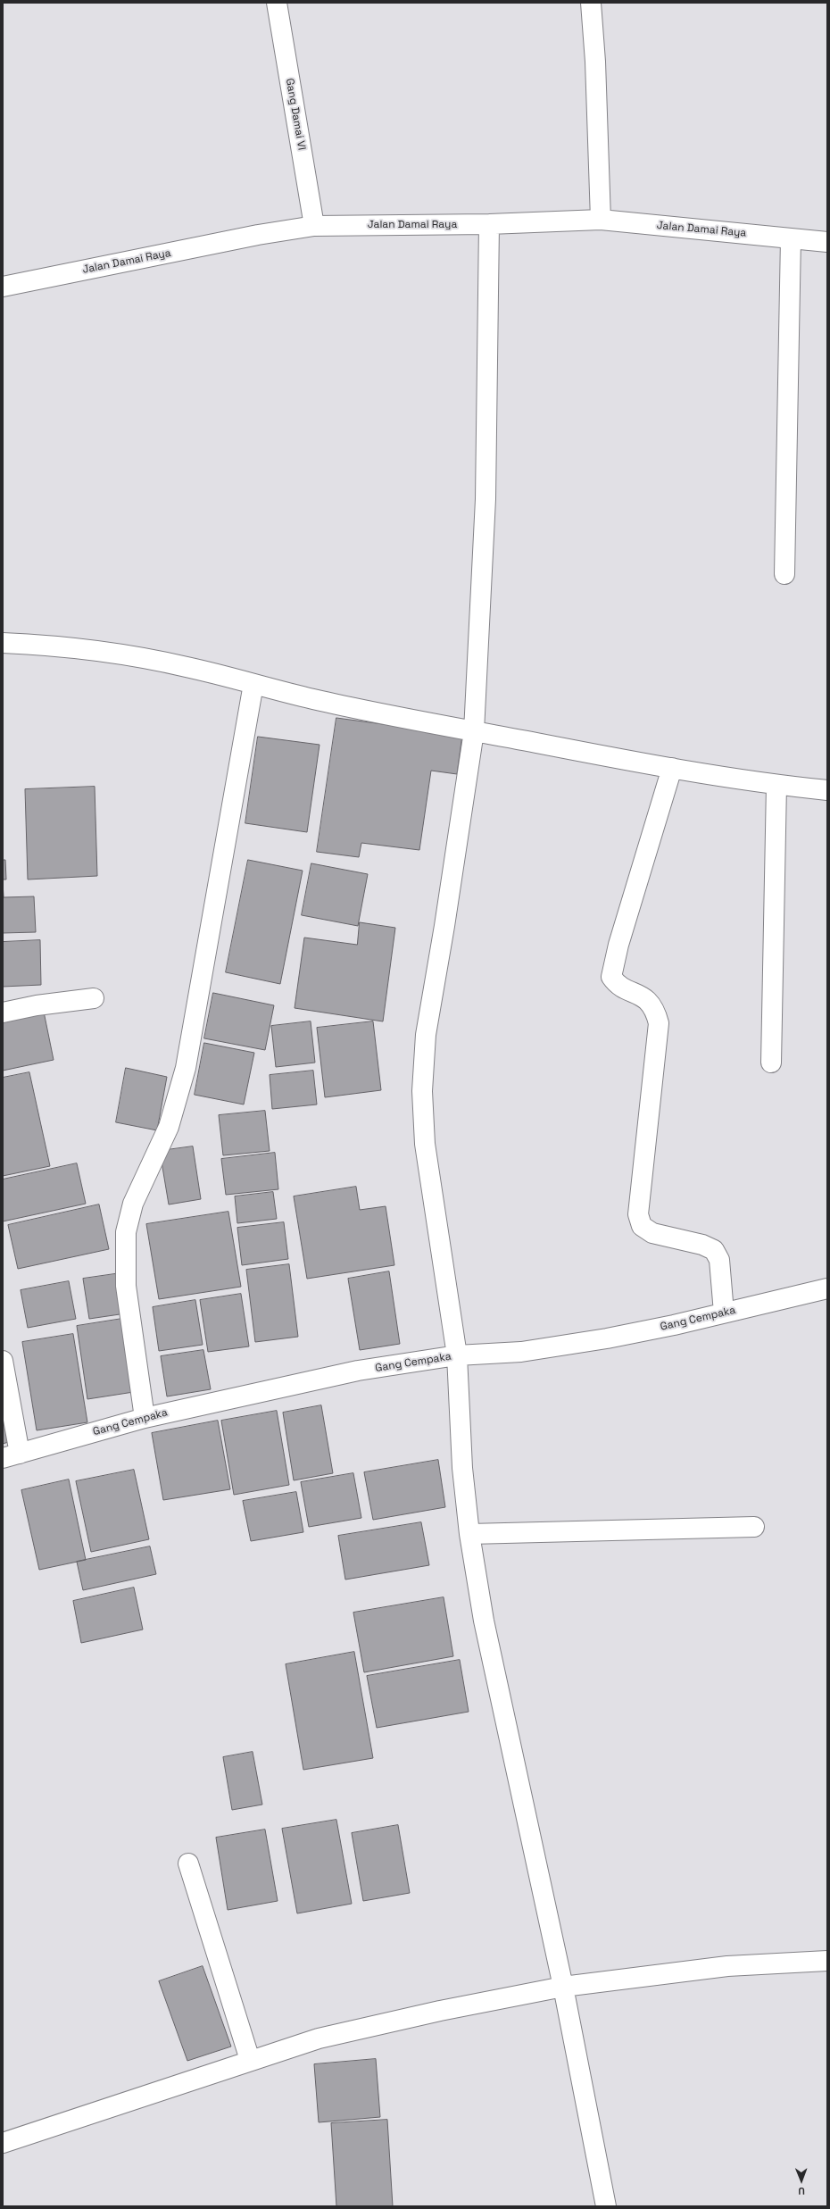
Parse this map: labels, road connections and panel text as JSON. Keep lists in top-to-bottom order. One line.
{"streets":{"street":["Gang Damai VI","Jalan Damai Raya","Gang Cempaka"]},"crossings":[["Gang Damai VI","Jalan Damai Raya"]],"north":"bottom"}
